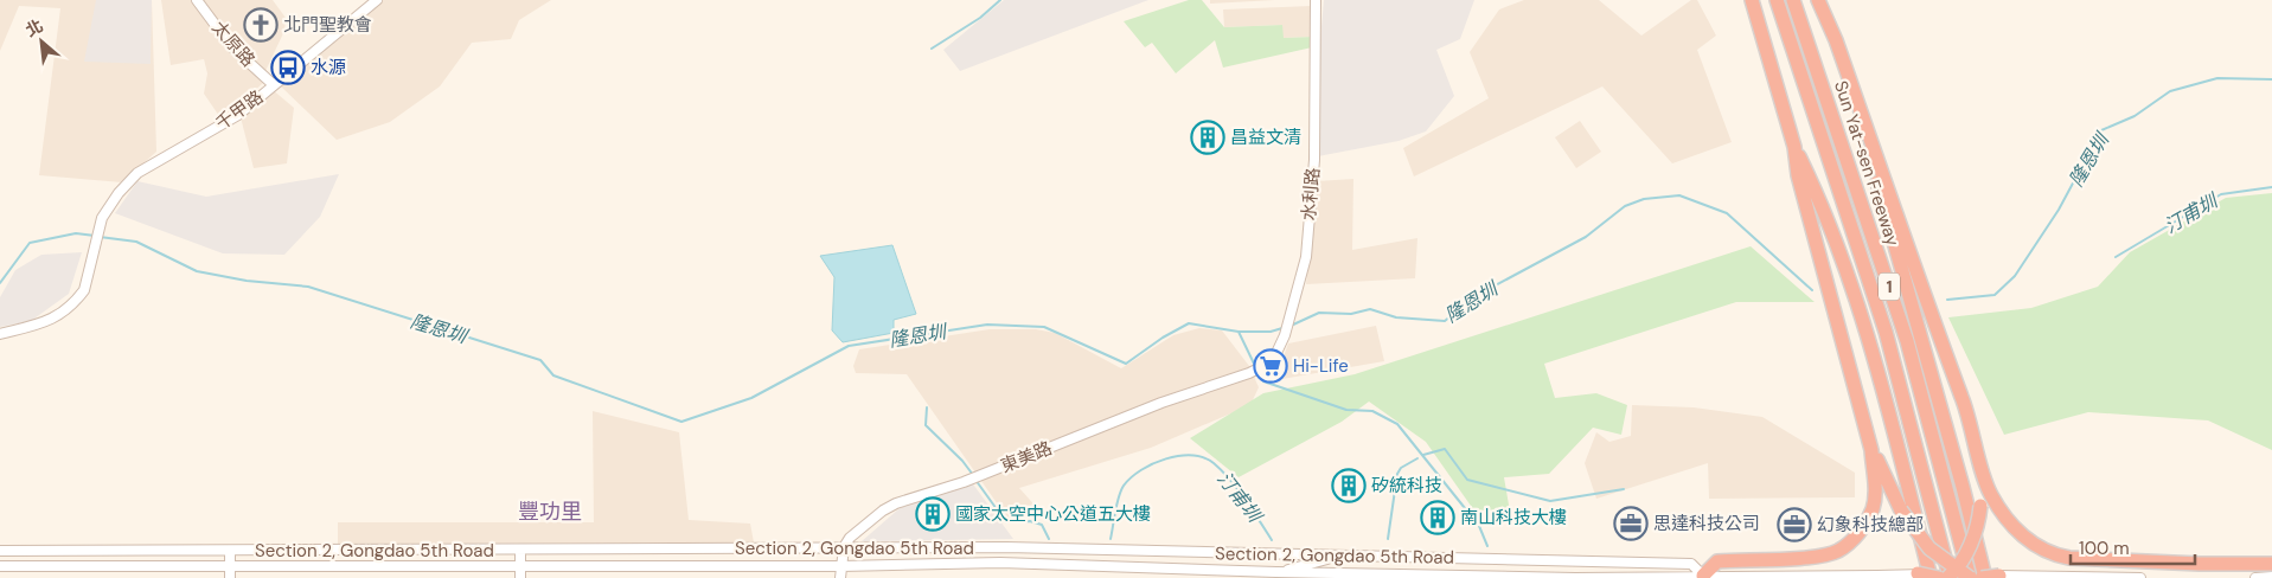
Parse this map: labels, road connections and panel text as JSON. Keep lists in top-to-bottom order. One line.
{"streets":{"highway":["Sun Yat-sen Freeway","1"],"street":["太原路","千甲路","水利路","東美路","Section 2, Gongdao 5th Road"]},"crossings":[["太原路","千甲路"],["水利路","東美路"],["東美路","Section 2, Gongdao 5th Road"]],"districts":["豐功里"],"water":["隆恩圳","汀甫圳"],"places":{"church":["北門聖教會"],"bus stop":["水源"],"building":["昌益文清","矽統科技","國家太空中心公道五大樓","南山科技大樓"],"supermarket":["Hi-Life"],"office":["思達科技公司","幻象科技總部"]},"scale_bar":"100 m","north":"top left"}
